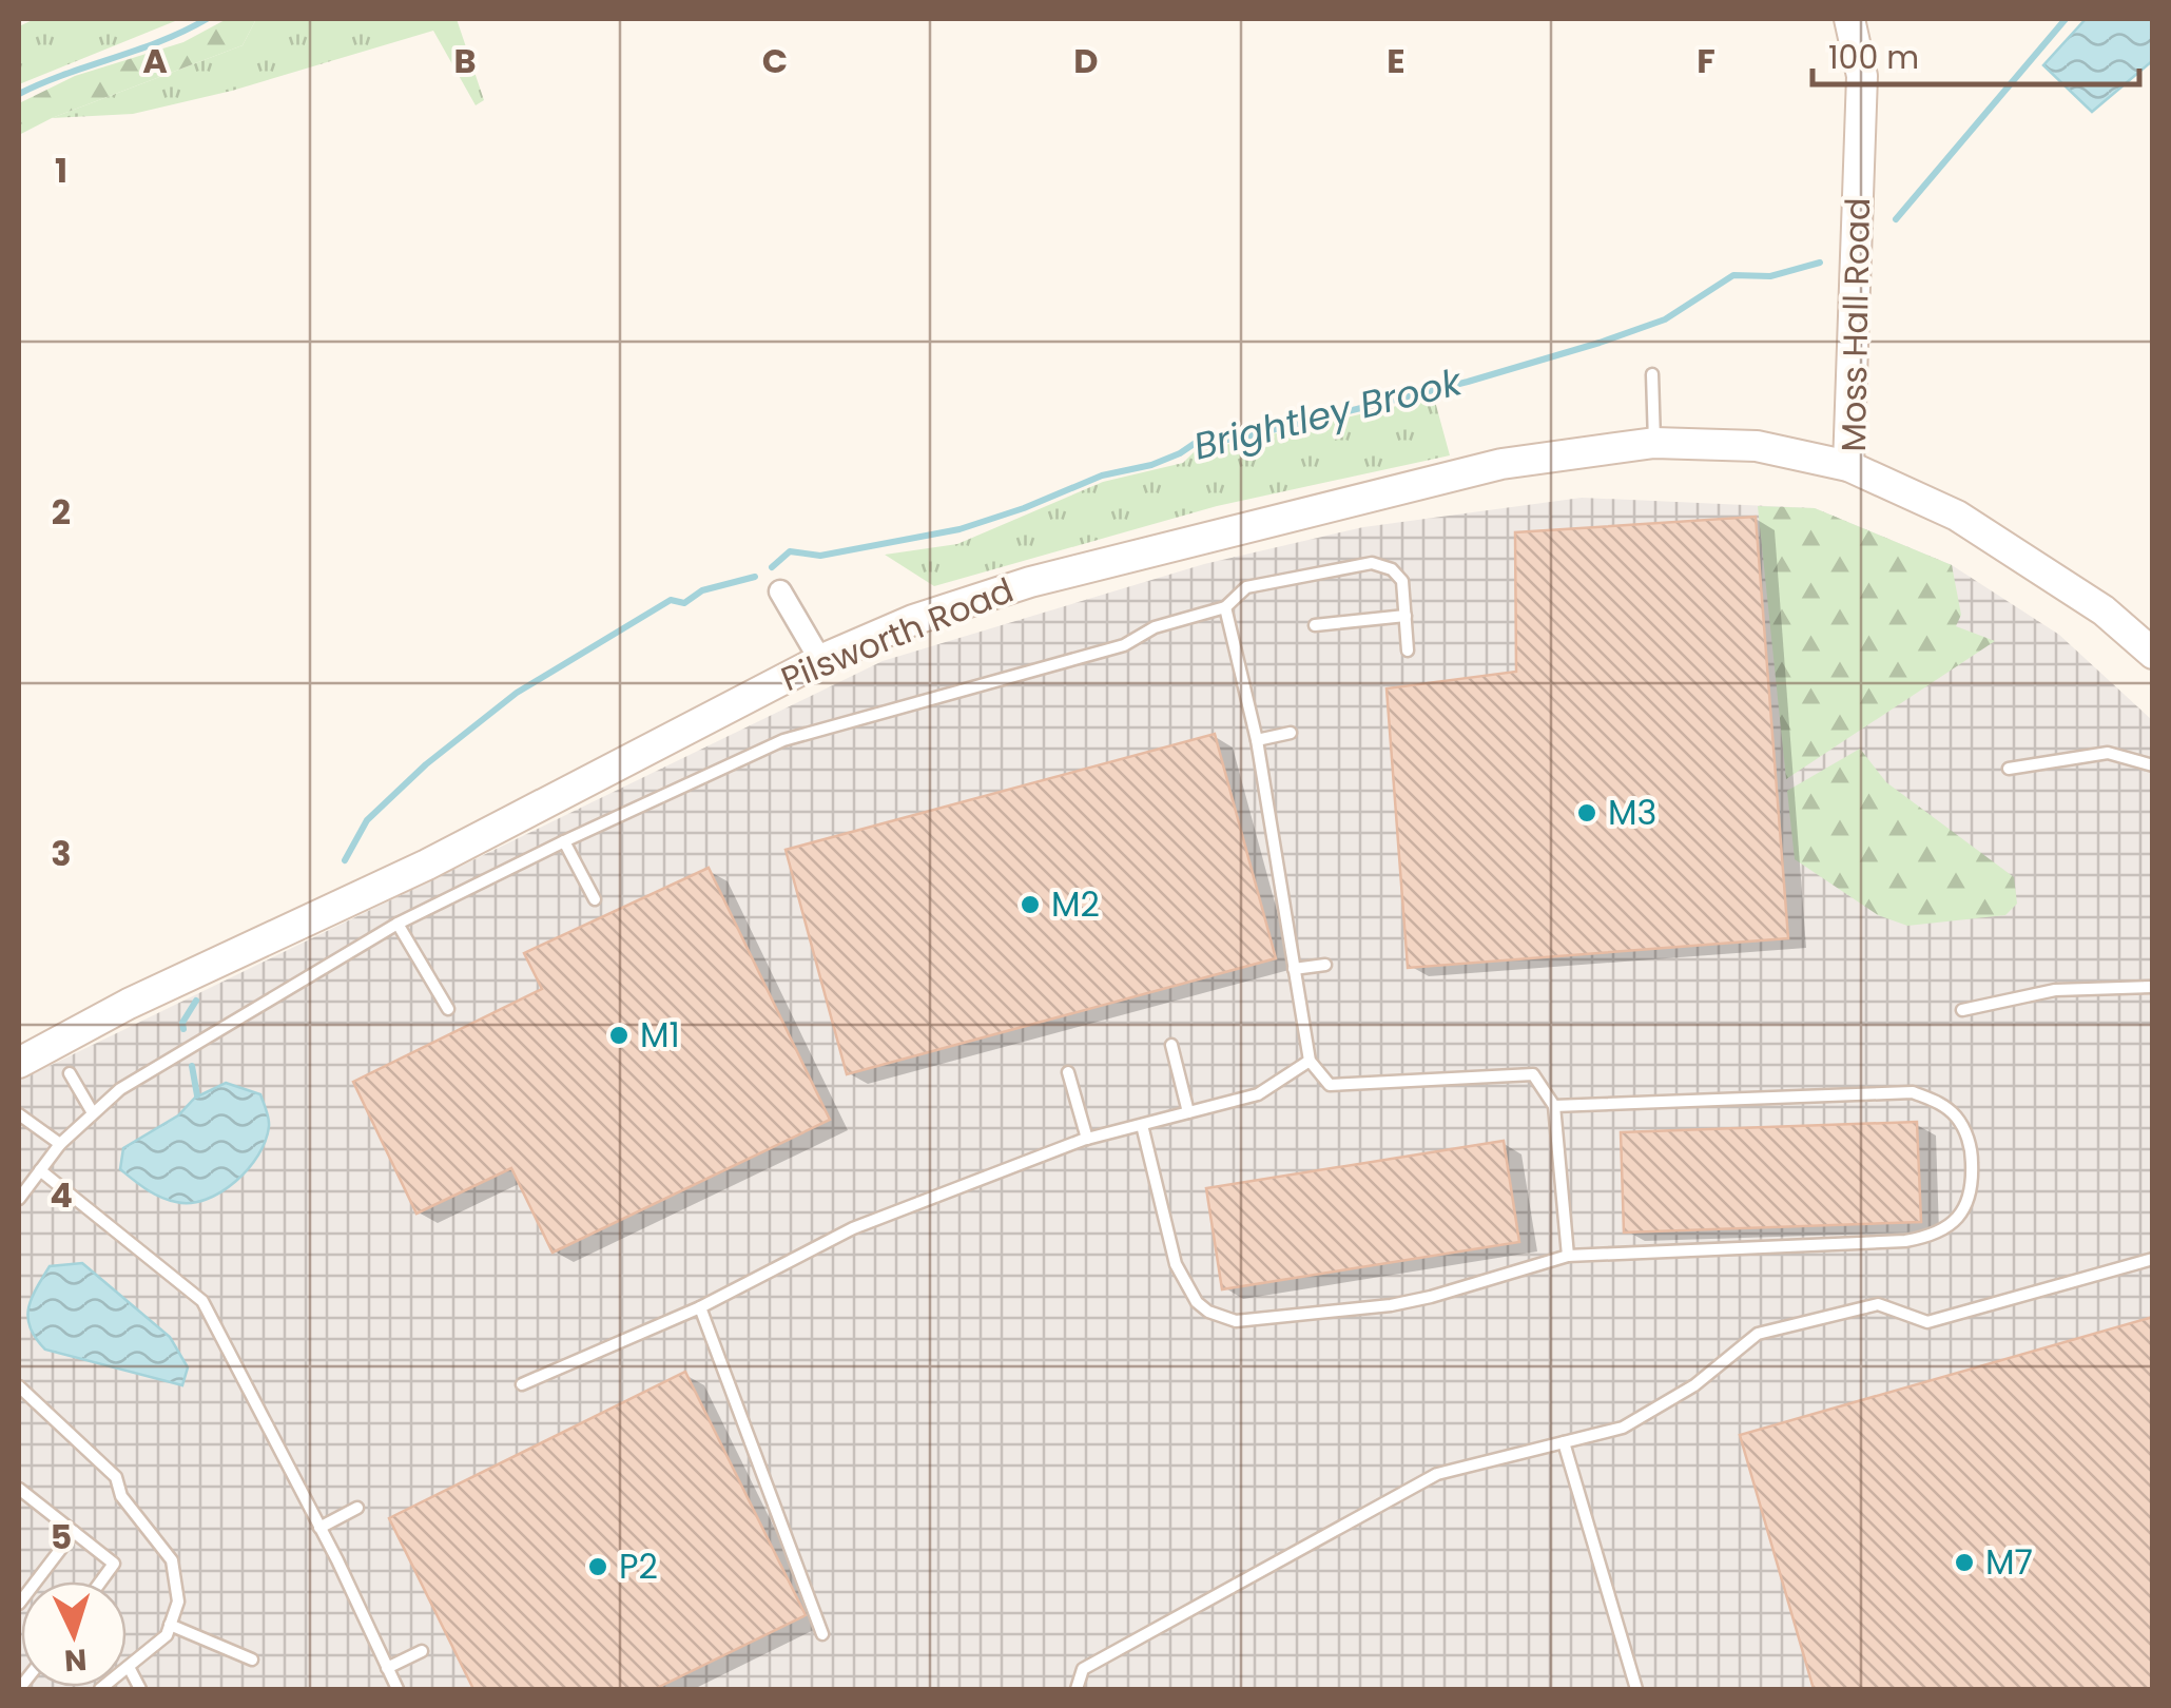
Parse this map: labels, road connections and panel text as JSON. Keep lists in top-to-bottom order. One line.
{"streets":{"street":["Moss Hall Road","Pilsworth Road"]},"crossings":[["Moss Hall Road","Pilsworth Road"]],"water":["Brightley Brook"],"places":["M3","M2","M1","M7","P2"],"scale_bar":"100 m","north":"bottom","grid":{"columns":["A","B","C","D","E","F"],"rows":["1","2","3","4","5"]}}
